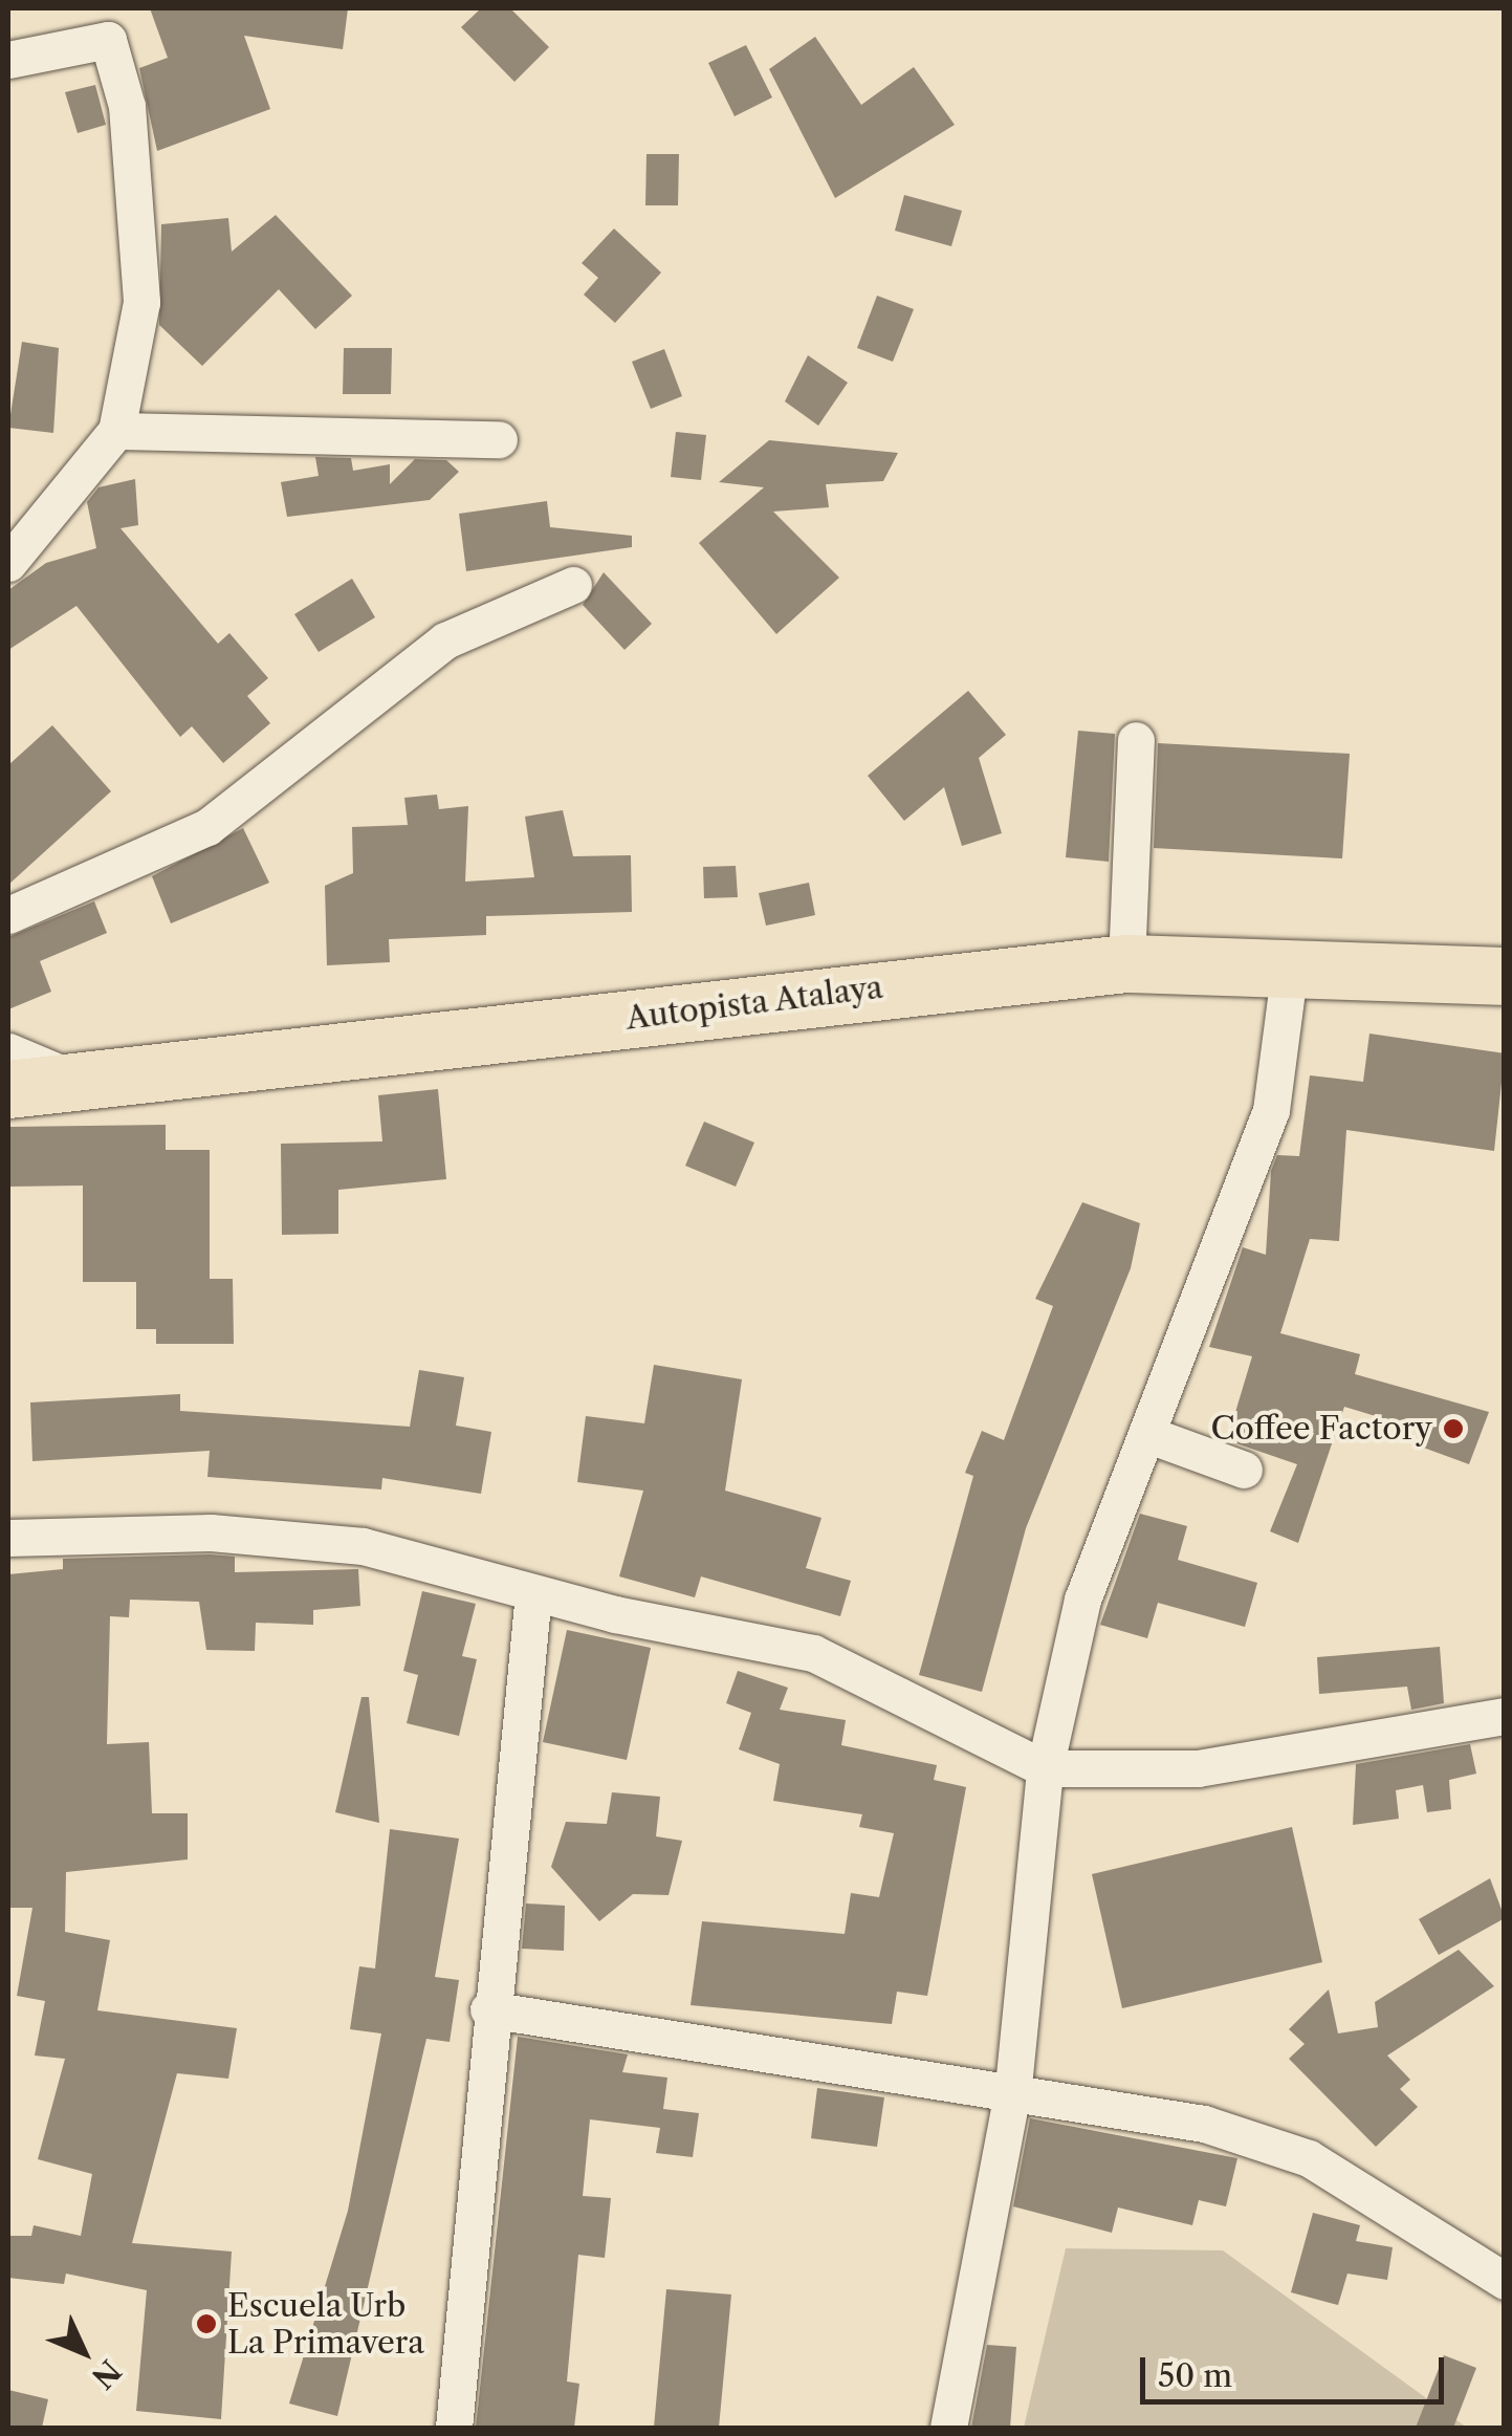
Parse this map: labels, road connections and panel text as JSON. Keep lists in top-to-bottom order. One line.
{"streets":{"main road":["Autopista Atalaya"]},"places":["Coffee Factory","Escuela Urb La Primavera"],"scale_bar":"50 m","north":"bottom right"}
